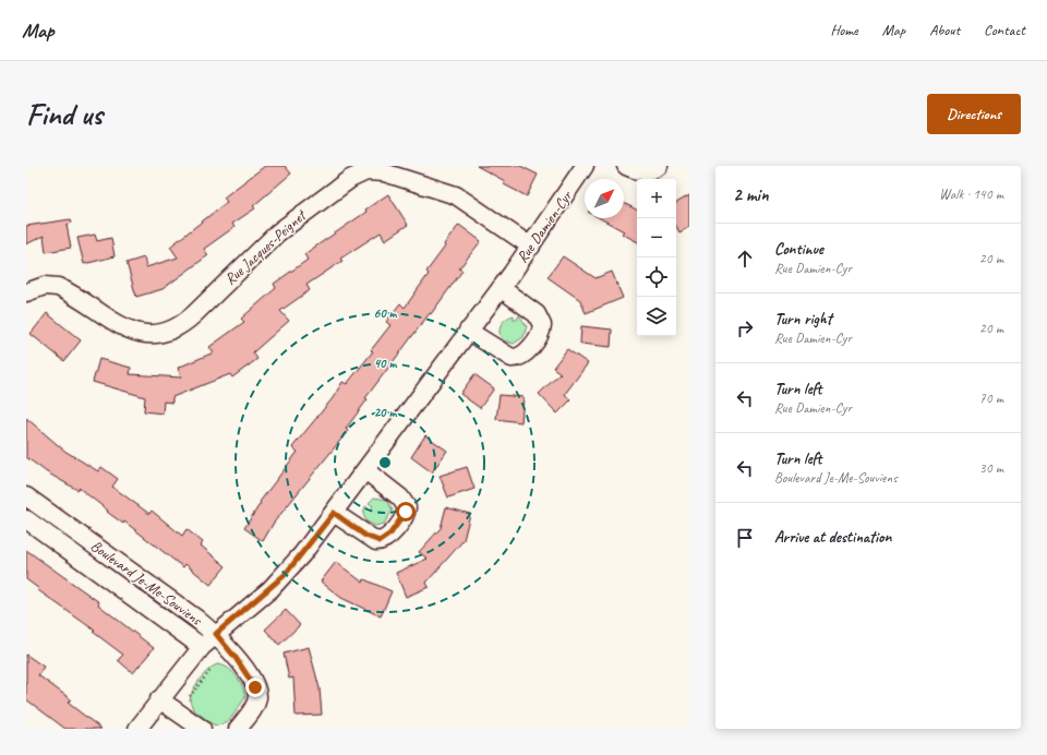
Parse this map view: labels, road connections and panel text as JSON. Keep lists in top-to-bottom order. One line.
{"streets":{"street":["Rue Damien-Cyr","Rue Jacques-Peignet","Boulevard Je-Me-Souviens"]},"crossings":[["Rue Damien-Cyr","Rue Jacques-Peignet"],["Rue Damien-Cyr","Boulevard Je-Me-Souviens"]],"north":"top right","page":{"header":"Map","nav":["Home","Map","About","Contact"],"buttons":"Directions","title":"Find us","heading":["2 min","Walk · 140 m"],"map_buttons":["+","−"],"list":[["Continue","Rue Damien-Cyr","20 m"],["Turn right","Rue Damien-Cyr","20 m"],["Turn left","Rue Damien-Cyr","70 m"],["Turn left","Boulevard Je-Me-Souviens","30 m"],"Arrive at destination"]},"rings":["60 m","40 m","20 m"]}
